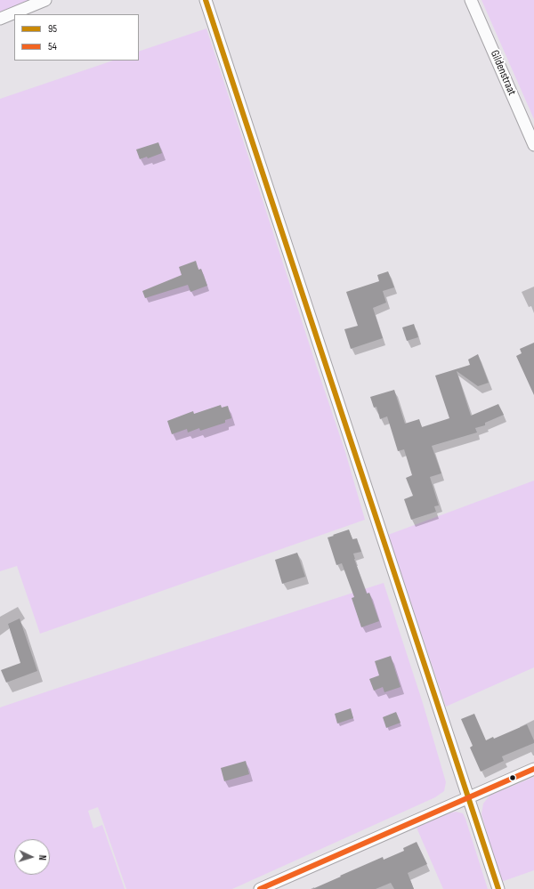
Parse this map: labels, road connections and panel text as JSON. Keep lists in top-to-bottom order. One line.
{"streets":{"street":["Gildenstraat"]},"lines":["transit line 95","transit line 54"],"legend":["95","54"],"north":"right"}
